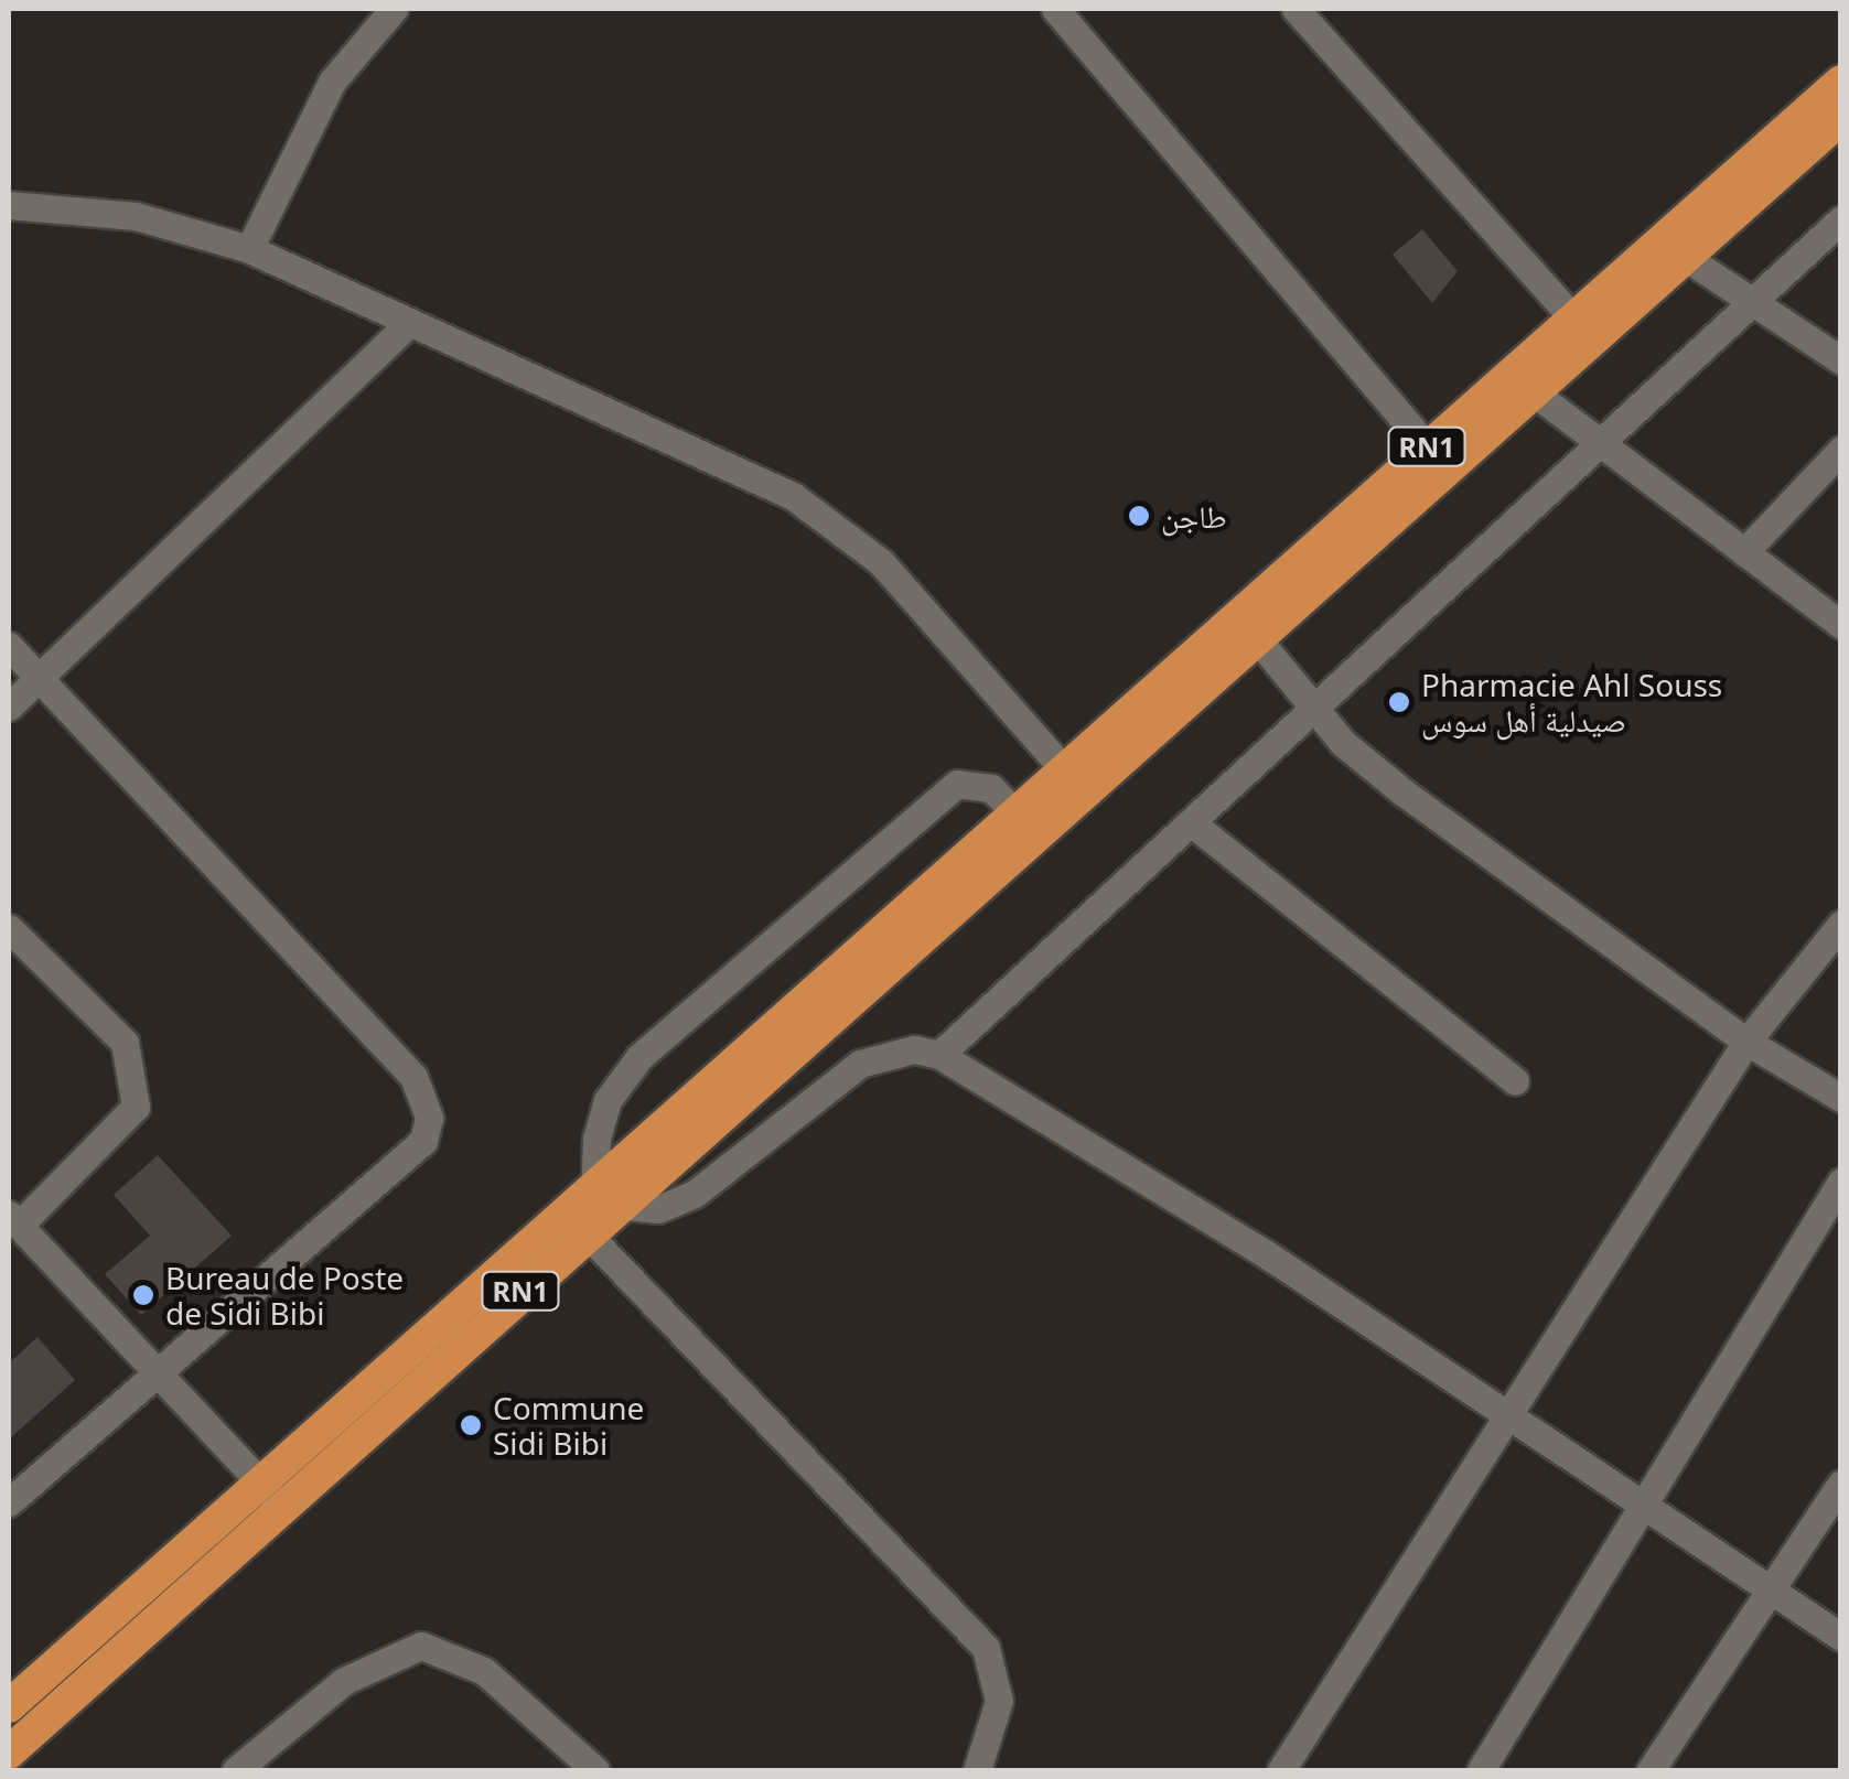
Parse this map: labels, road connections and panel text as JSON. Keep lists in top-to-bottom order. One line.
{"streets":{"highway":["RN1"]},"places":["طاجن","Pharmacie Ahl Souss صيدلية أهل سوس","Bureau de Poste de Sidi Bibi","Commune Sidi Bibi"]}
